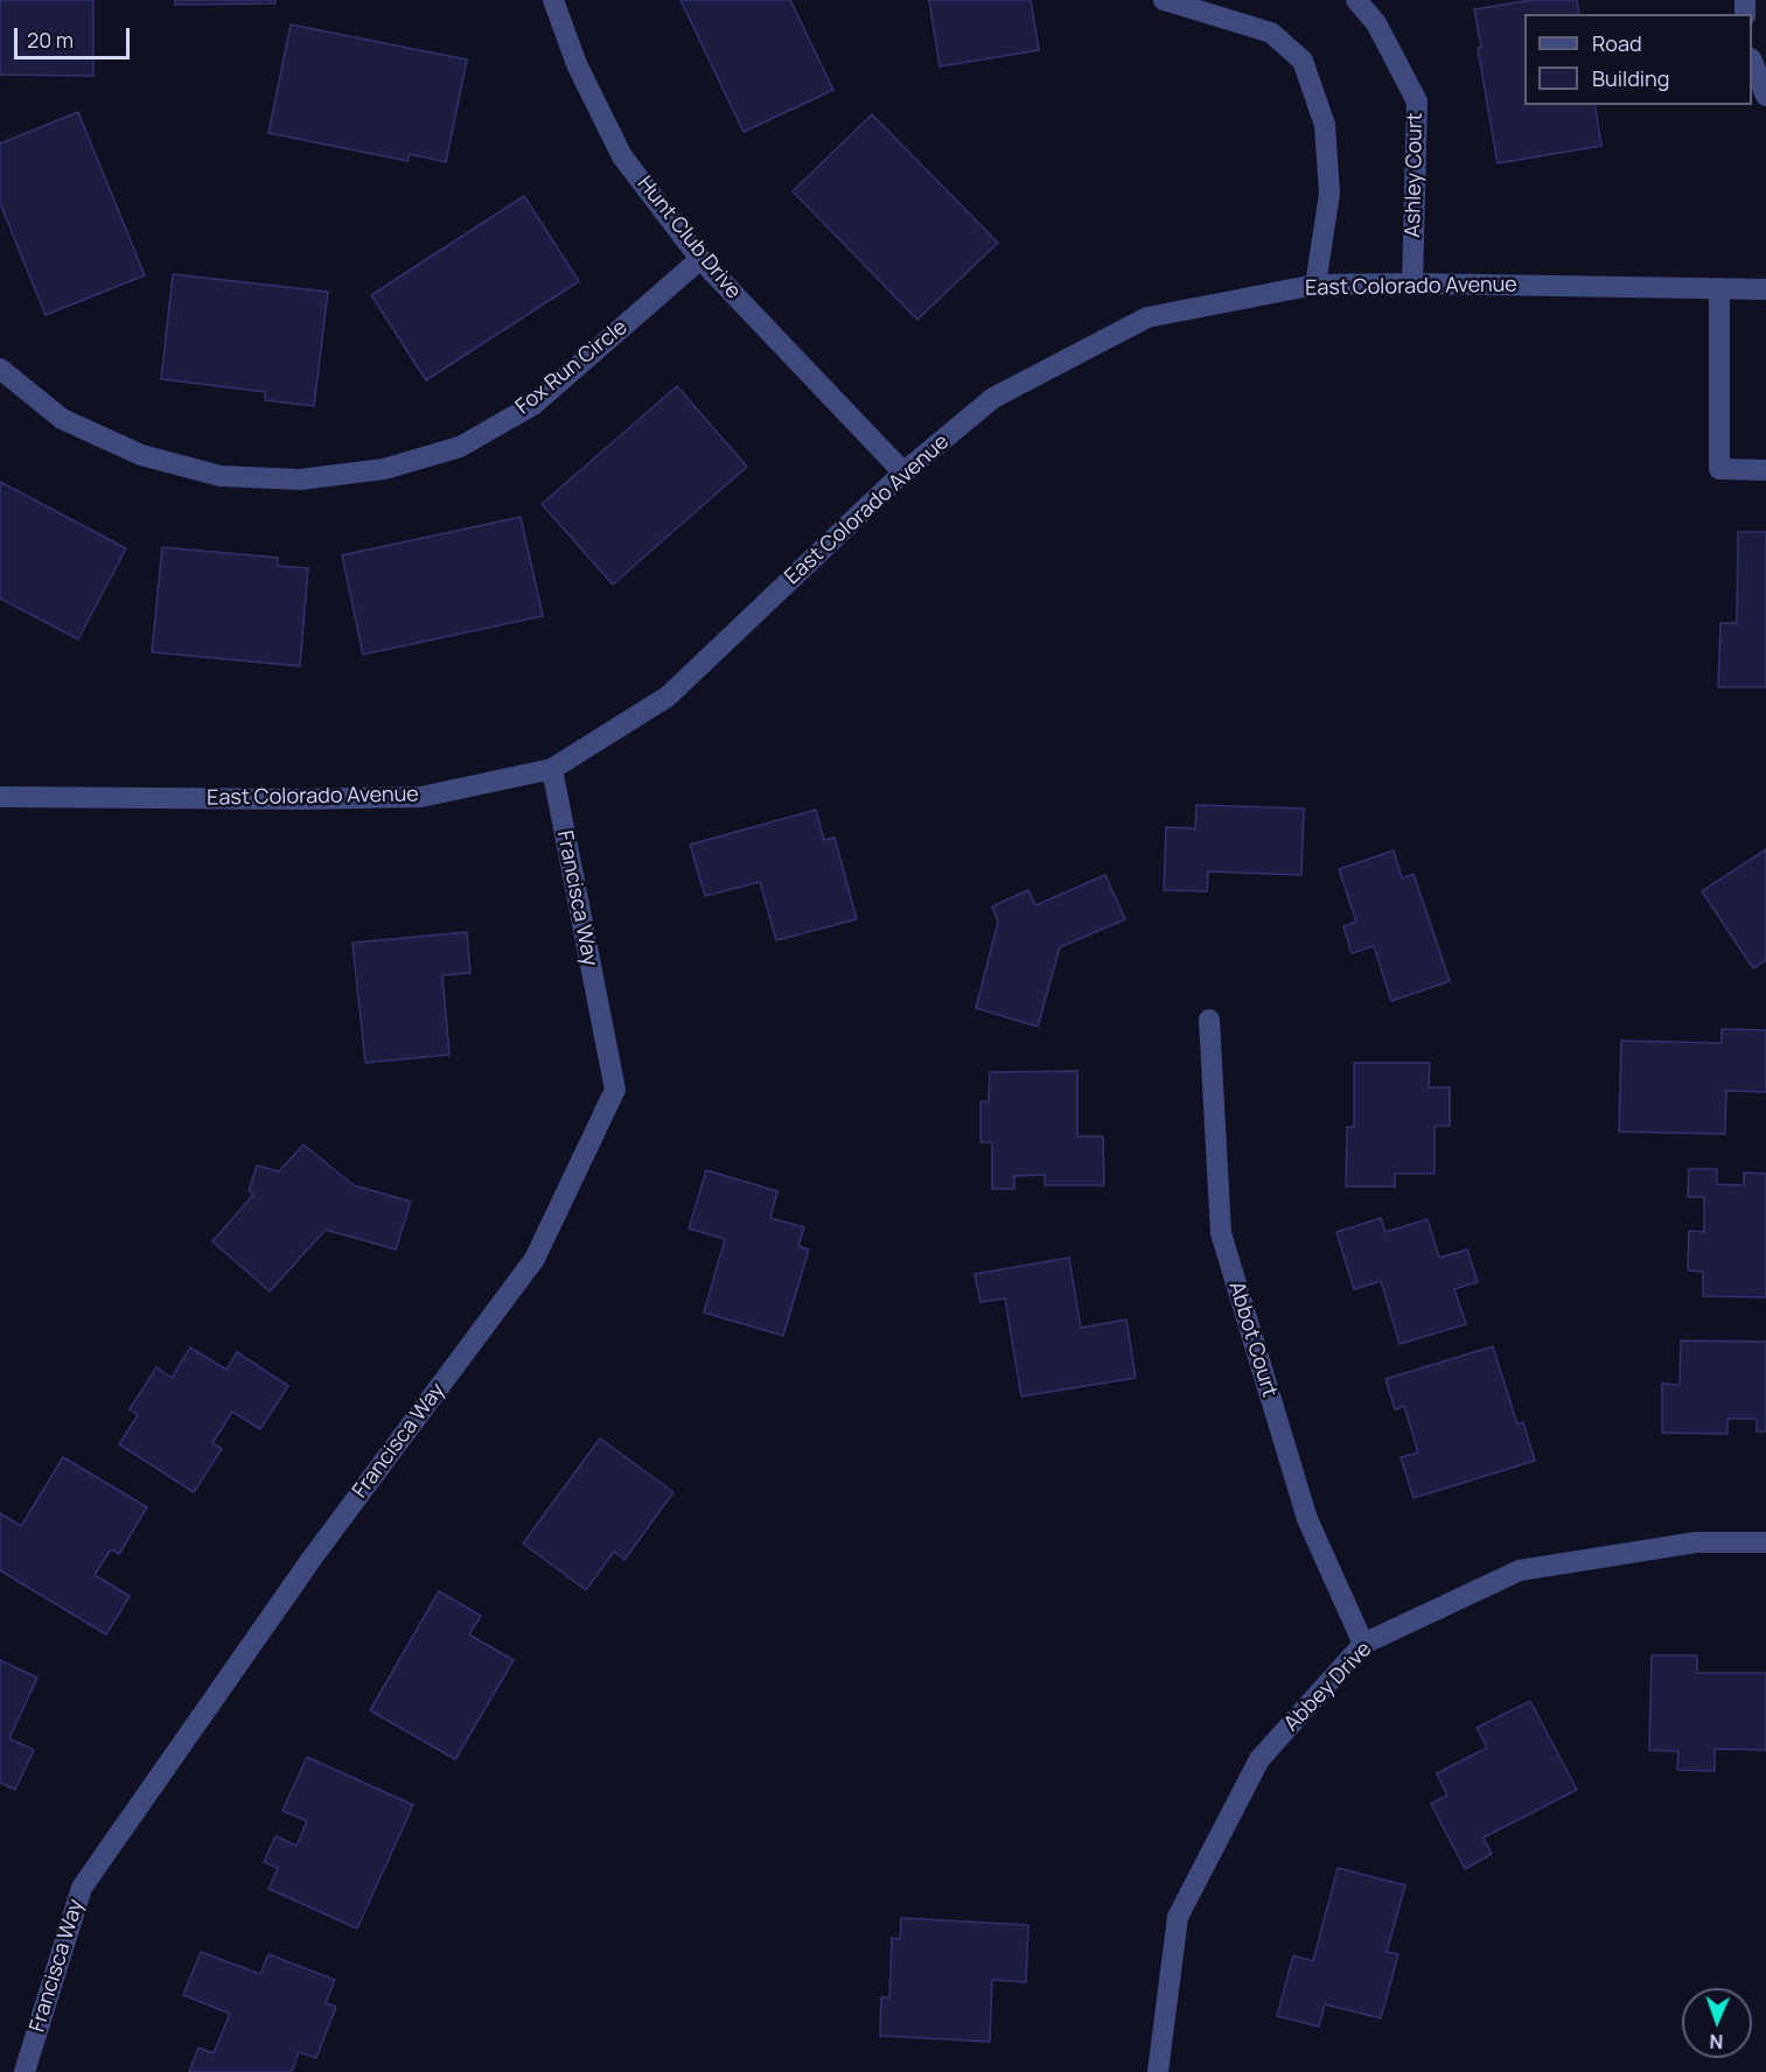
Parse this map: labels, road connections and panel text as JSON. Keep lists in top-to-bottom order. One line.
{"streets":{"street":["Ashley Court","Hunt Club Drive","East Colorado Avenue","Fox Run Circle","Francisca Way","Abbot Court","Abbey Drive"]},"crossings":[["Ashley Court","East Colorado Avenue"],["Hunt Club Drive","East Colorado Avenue"],["Hunt Club Drive","Fox Run Circle"],["East Colorado Avenue","Francisca Way"],["Abbot Court","Abbey Drive"]],"legend":["Road","Building"],"scale_bar":"20 m","north":"bottom"}
